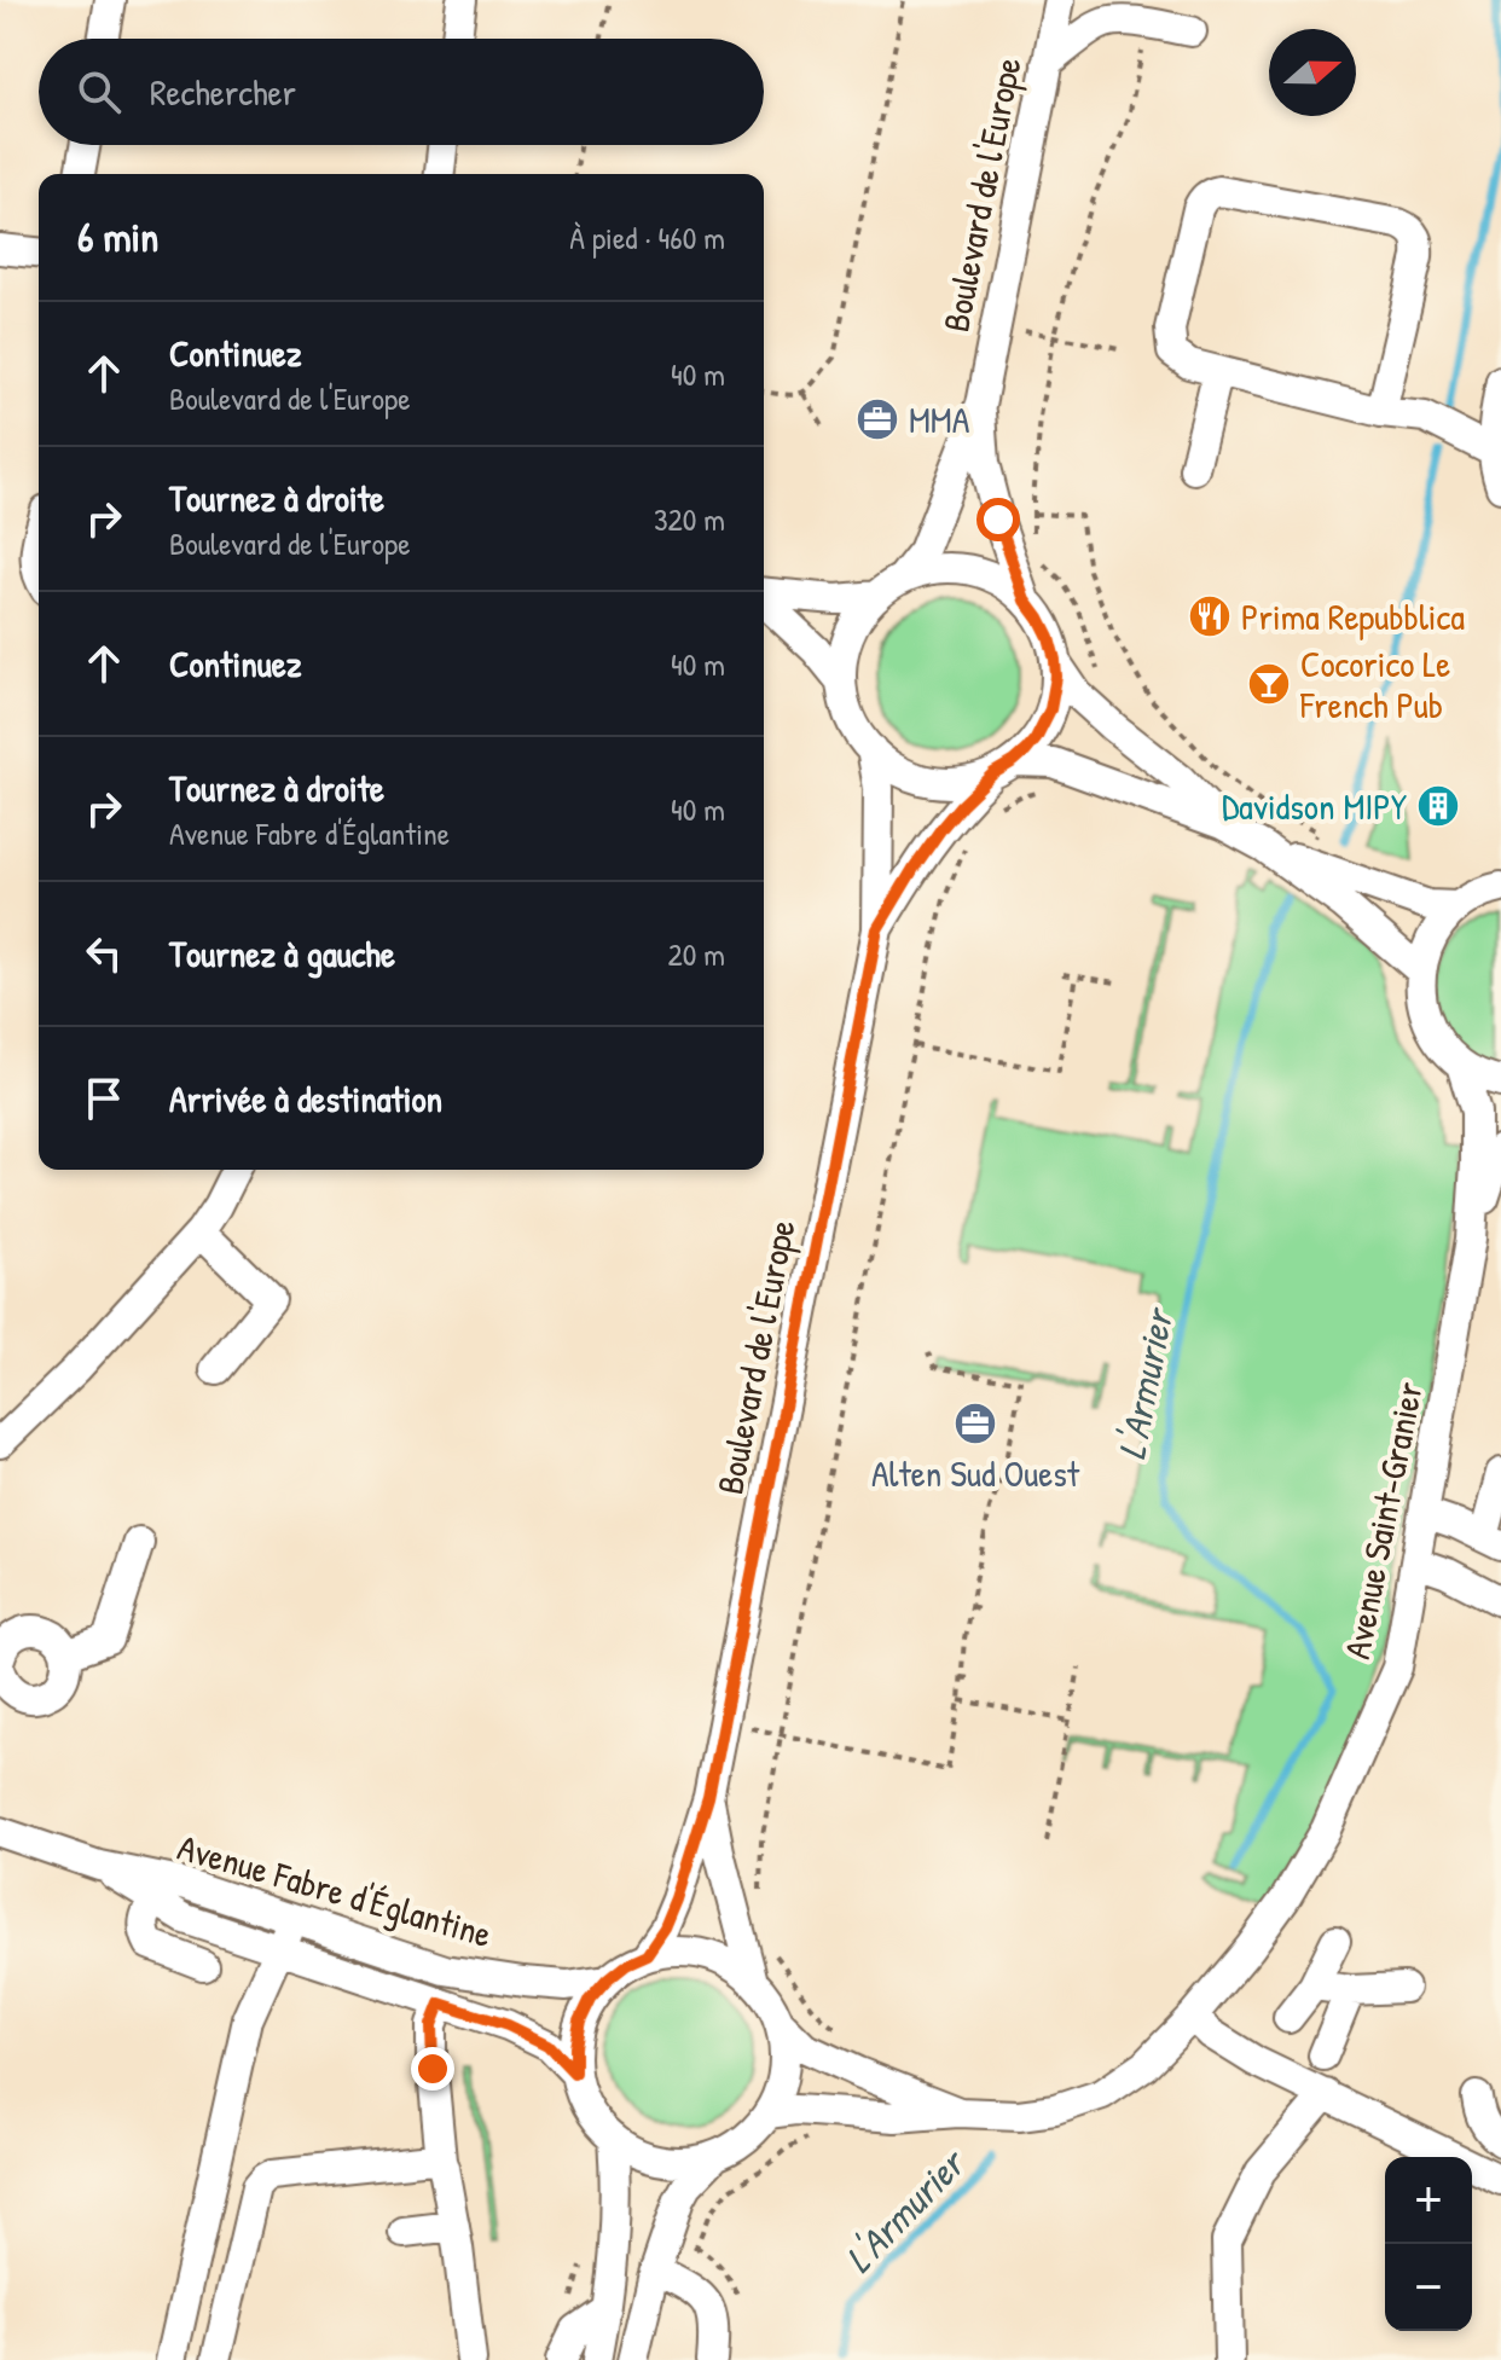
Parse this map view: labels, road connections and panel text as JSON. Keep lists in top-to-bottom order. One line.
{"streets":{"street":["Boulevard de l'Europe","Avenue Saint-Granier","Avenue Fabre d'Églantine"]},"crossings":[["Boulevard de l'Europe","Avenue Saint-Granier"],["Boulevard de l'Europe","Avenue Fabre d'Églantine"],["Avenue Saint-Granier","Avenue Fabre d'Églantine"]],"water":["L'Armurier"],"places":{"office":["MMA","Alten Sud Ouest"],"restaurant":["Prima Repubblica"],"bar":["Cocorico Le French Pub"],"building":["Davidson MIPY"]},"north":"right","page":{"search":"Rechercher","heading":["6 min","À pied · 460 m"],"list":[["Continuez","Boulevard de l'Europe","40 m"],["Tournez à droite","Boulevard de l'Europe","320 m"],["Continuez","40 m"],["Tournez à droite","Avenue Fabre d'Églantine","40 m"],["Tournez à gauche","20 m"],"Arrivée à destination"],"map_buttons":["+","−"]}}
